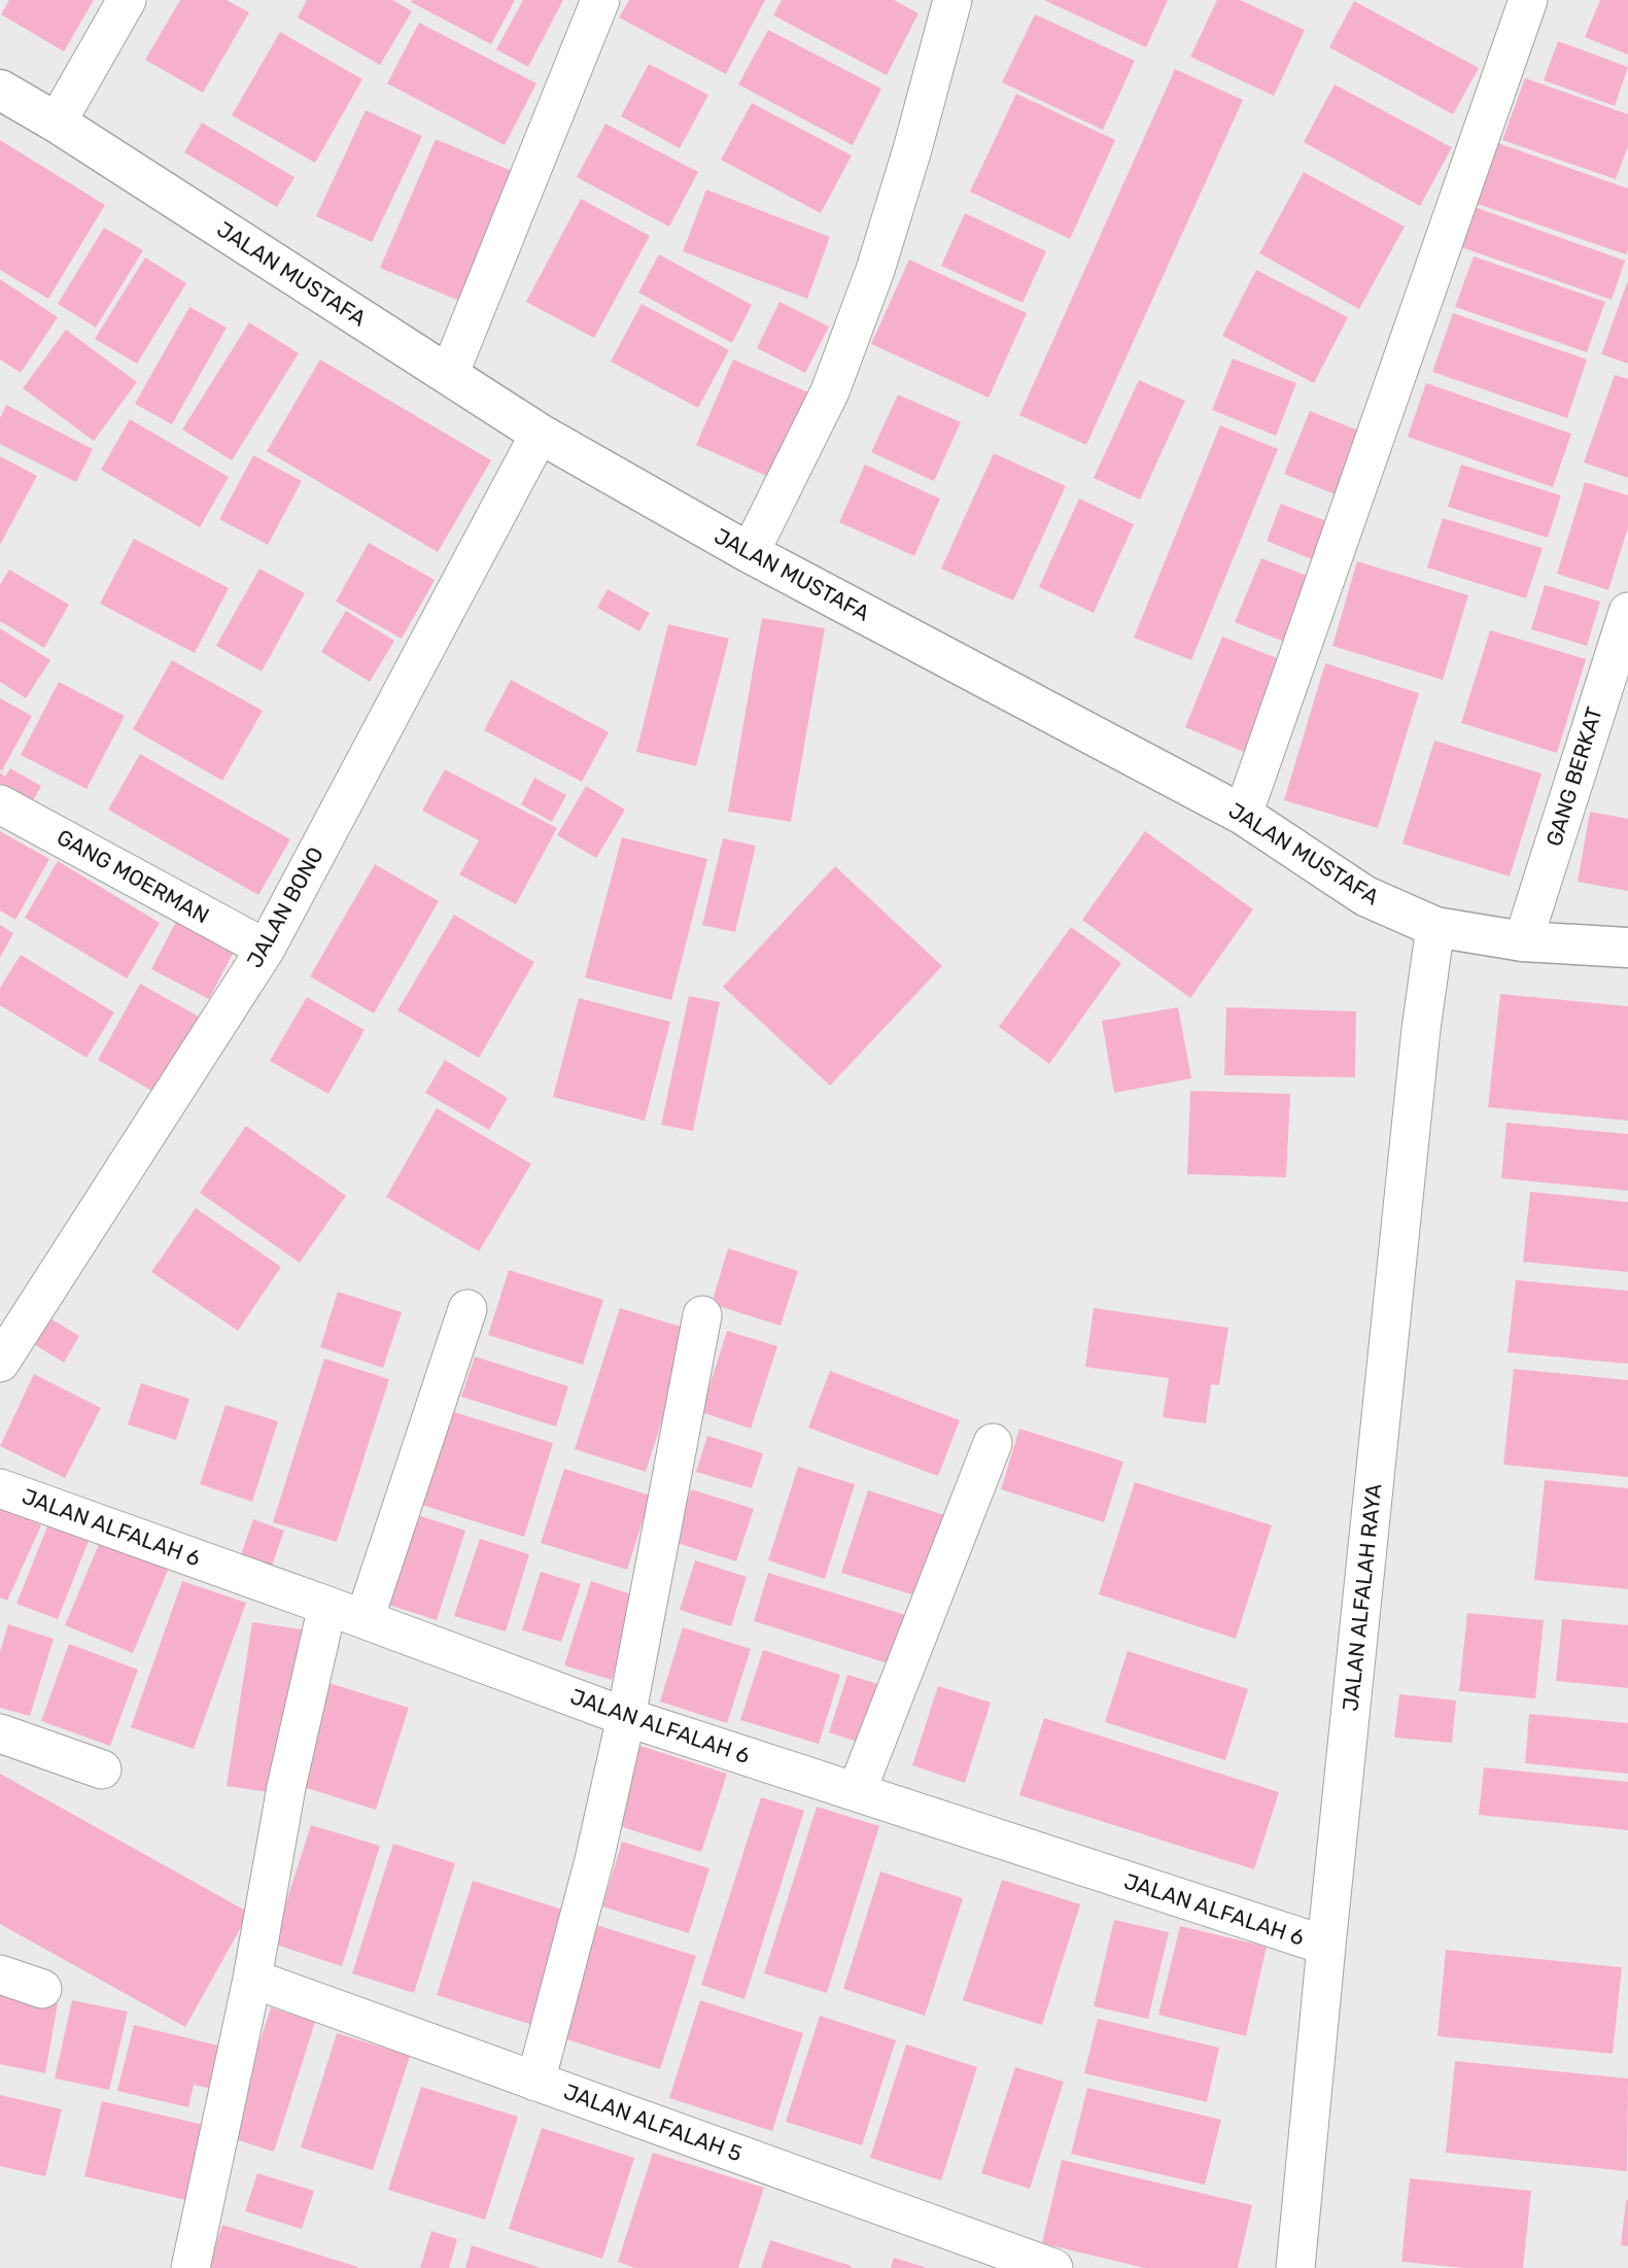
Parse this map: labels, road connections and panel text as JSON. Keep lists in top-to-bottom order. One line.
{"streets":{"street":["JALAN MUSTAFA","GANG BERKAT","GANG MOERMAN","JALAN BONO","JALAN ALFALAH 6","JALAN ALFALAH RAYA","JALAN ALFALAH 5"]},"crossings":[["JALAN MUSTAFA","GANG BERKAT"],["JALAN MUSTAFA","JALAN BONO"],["JALAN MUSTAFA","JALAN ALFALAH RAYA"],["GANG MOERMAN","JALAN BONO"],["JALAN ALFALAH 6","JALAN ALFALAH RAYA"]]}
